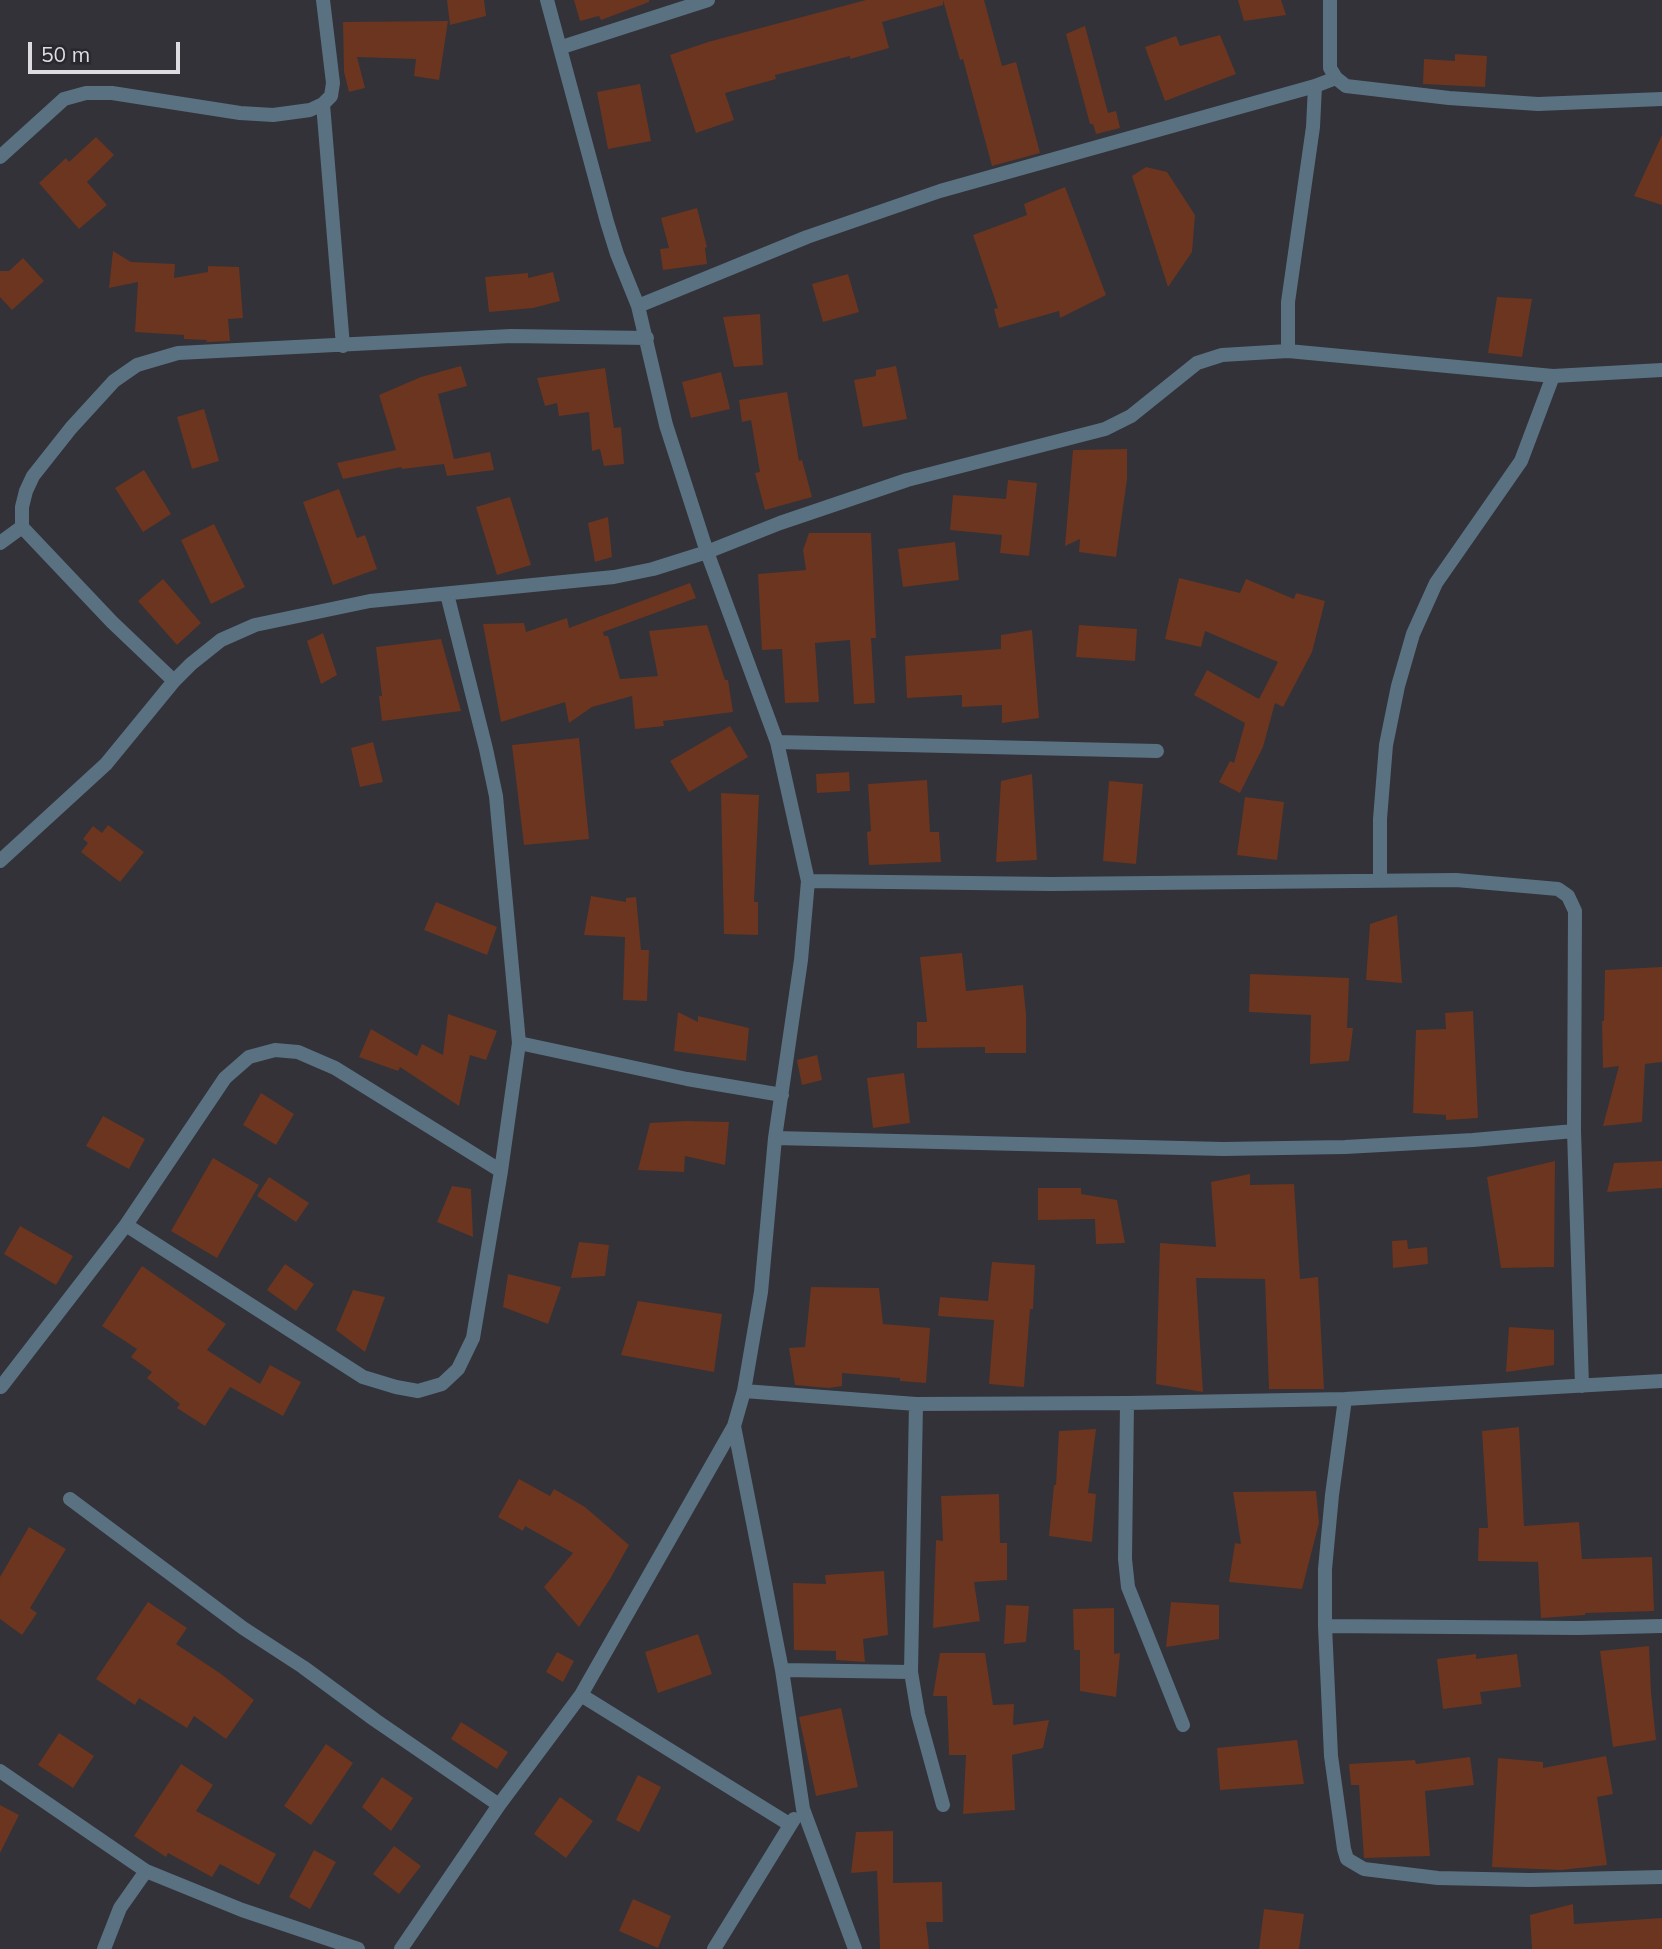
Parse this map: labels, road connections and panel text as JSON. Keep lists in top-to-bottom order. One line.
{"scale_bar":"50 m"}
